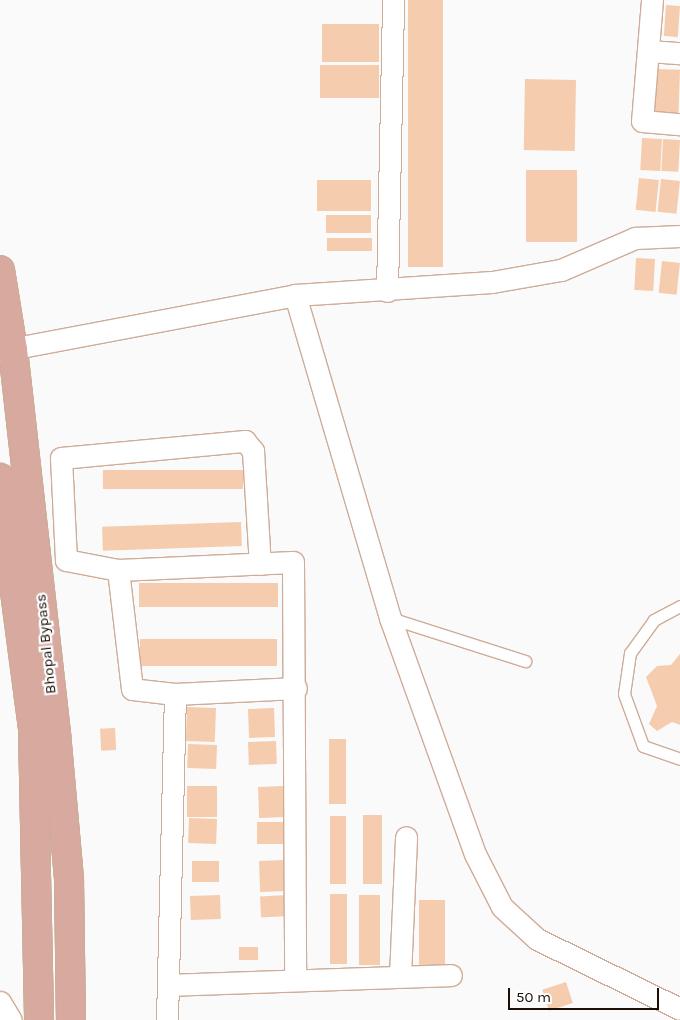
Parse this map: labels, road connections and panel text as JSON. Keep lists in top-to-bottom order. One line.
{"streets":{"main road":["Bhopal Bypass"]},"scale_bar":"50 m"}
